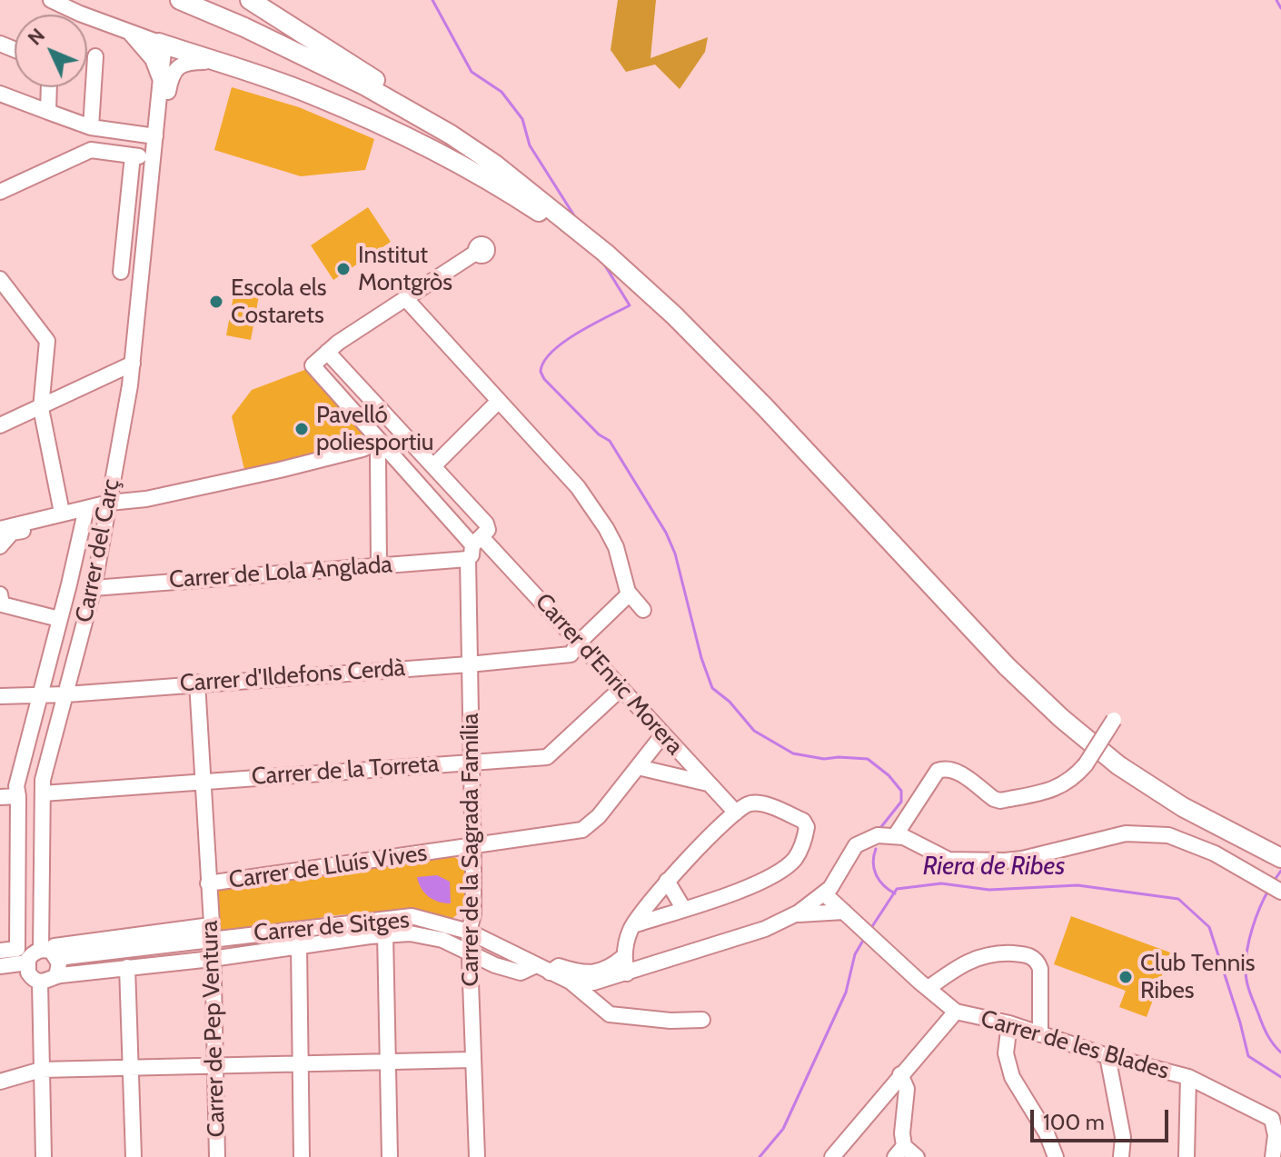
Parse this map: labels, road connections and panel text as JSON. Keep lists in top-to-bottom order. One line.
{"streets":{"street":["Carrer del Carç","Carrer de Lola Anglada","Carrer d'Enric Morera","Carrer d'Ildefons Cerdà","Carrer de la Torreta","Carrer de la Sagrada Família","Carrer de Lluís Vives","Carrer de Sitges","Carrer de Pep Ventura","Carrer de les Blades"]},"crossings":[["Carrer del Carç","Carrer de Lola Anglada"],["Carrer del Carç","Carrer d'Ildefons Cerdà"],["Carrer del Carç","Carrer de la Torreta"],["Carrer del Carç","Carrer de Sitges"],["Carrer de Lola Anglada","Carrer d'Enric Morera"],["Carrer de Lola Anglada","Carrer de la Sagrada Família"],["Carrer d'Enric Morera","Carrer d'Ildefons Cerdà"],["Carrer d'Enric Morera","Carrer de la Torreta"],["Carrer d'Enric Morera","Carrer de la Sagrada Família"],["Carrer d'Enric Morera","Carrer de Lluís Vives"],["Carrer d'Ildefons Cerdà","Carrer de la Sagrada Família"],["Carrer d'Ildefons Cerdà","Carrer de Pep Ventura"],["Carrer de la Torreta","Carrer de la Sagrada Família"],["Carrer de la Torreta","Carrer de Pep Ventura"],["Carrer de la Sagrada Família","Carrer de Lluís Vives"],["Carrer de la Sagrada Família","Carrer de Sitges"],["Carrer de Lluís Vives","Carrer de Pep Ventura"],["Carrer de Sitges","Carrer de Pep Ventura"]],"water":["Riera de Ribes"],"places":["Institut Montgròs","Escola els Costarets","Pavelló poliesportiu","Club Tennis Ribes"],"scale_bar":"100 m","north":"top left"}
